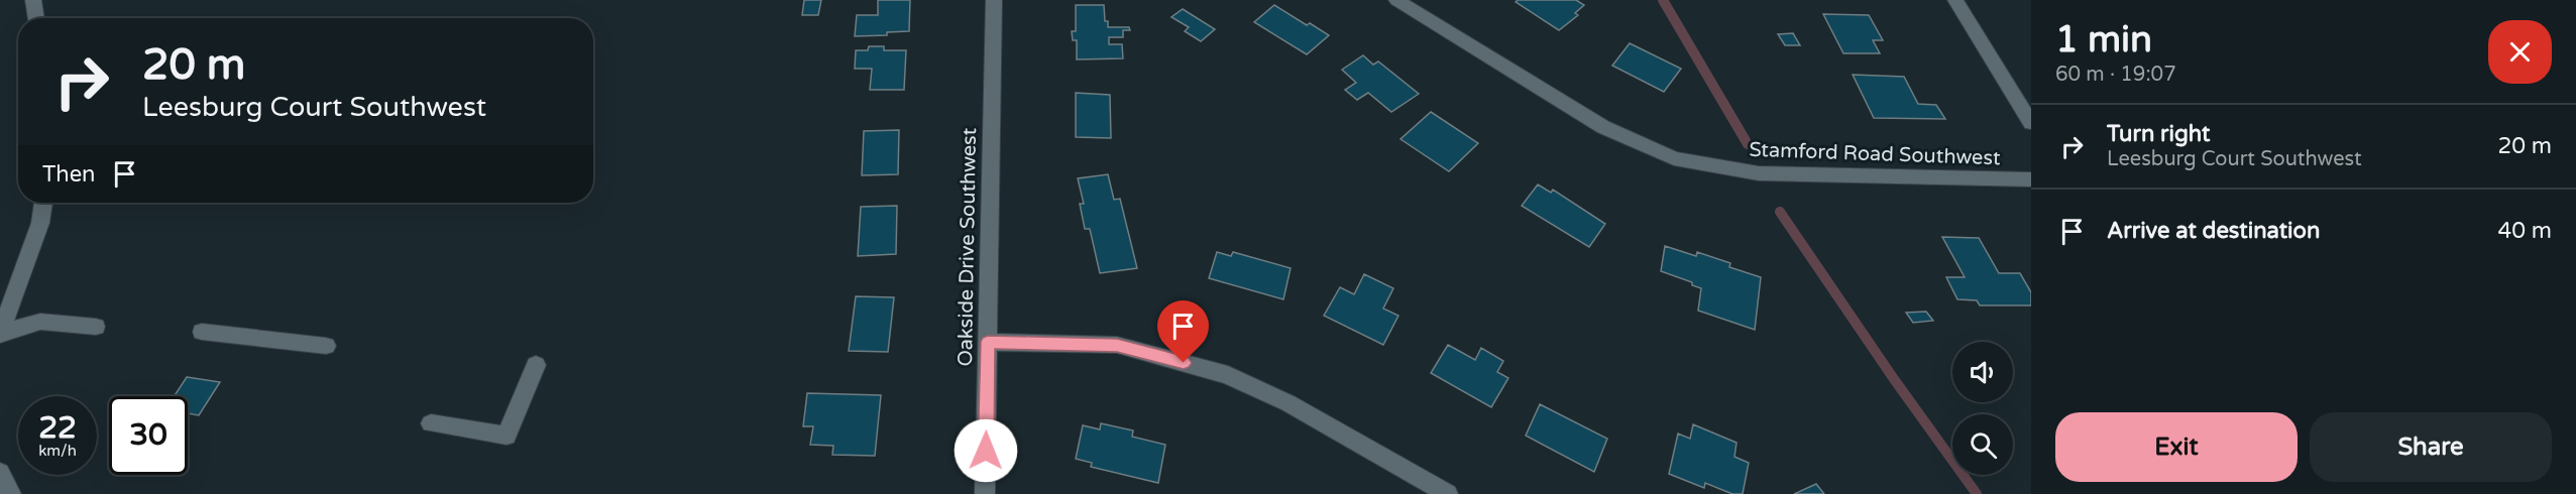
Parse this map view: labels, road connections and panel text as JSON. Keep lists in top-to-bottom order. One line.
{"streets":{"street":["Stamford Road Southwest","Oakside Drive Southwest"]},"page":{"heading":["1 min","60 m · 19:07"],"turn":["20 m","Leesburg Court Southwest"],"list":[{"name":"Turn right","note":"Leesburg Court Southwest","value":"20 m"},{"name":"Arrive at destination","value":"40 m"}],"then":"Then","speed":"22 km/h","limit":"30","buttons":["Exit","Share"]}}
